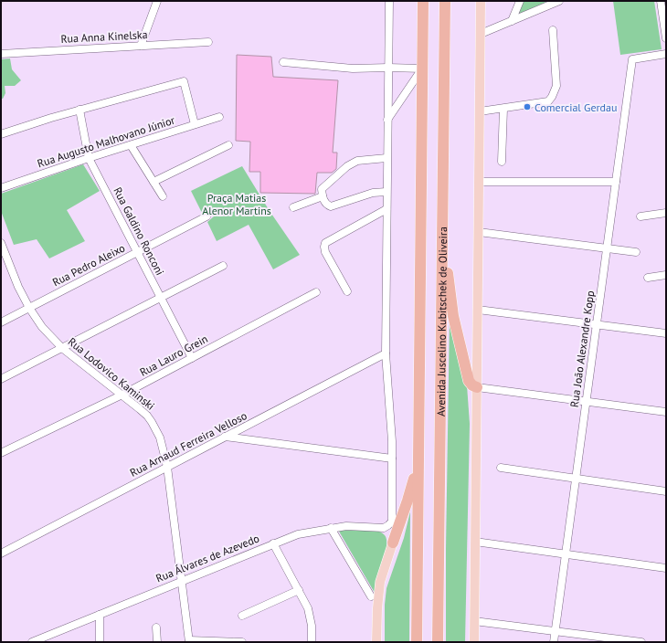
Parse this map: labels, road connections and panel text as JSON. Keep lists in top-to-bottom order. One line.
{"streets":{"highway":["Avenida Juscelino Kubitschek de Oliveira"],"street":["Rua Anna Kinelska","Rua Augusto Malhovano Júnior","Rua Galdino Ronconi","Rua Pedro Aleixo","Rua João Alexandre Kopp","Rua Lauro Grein","Rua Lodovico Kaminski","Rua Arnaud Ferreira Velloso","Rua Álvares de Azevedo"]},"crossings":[["Rua Augusto Malhovano Júnior","Rua Galdino Ronconi"],["Rua Galdino Ronconi","Rua Pedro Aleixo"],["Rua Galdino Ronconi","Rua Lauro Grein"],["Rua Pedro Aleixo","Rua Lodovico Kaminski"],["Rua Lauro Grein","Rua Lodovico Kaminski"],["Rua Lodovico Kaminski","Rua Arnaud Ferreira Velloso"],["Rua Lodovico Kaminski","Rua Álvares de Azevedo"]],"parks":["Praça Matias Alenor Martins"],"places":["Comercial Gerdau"]}
